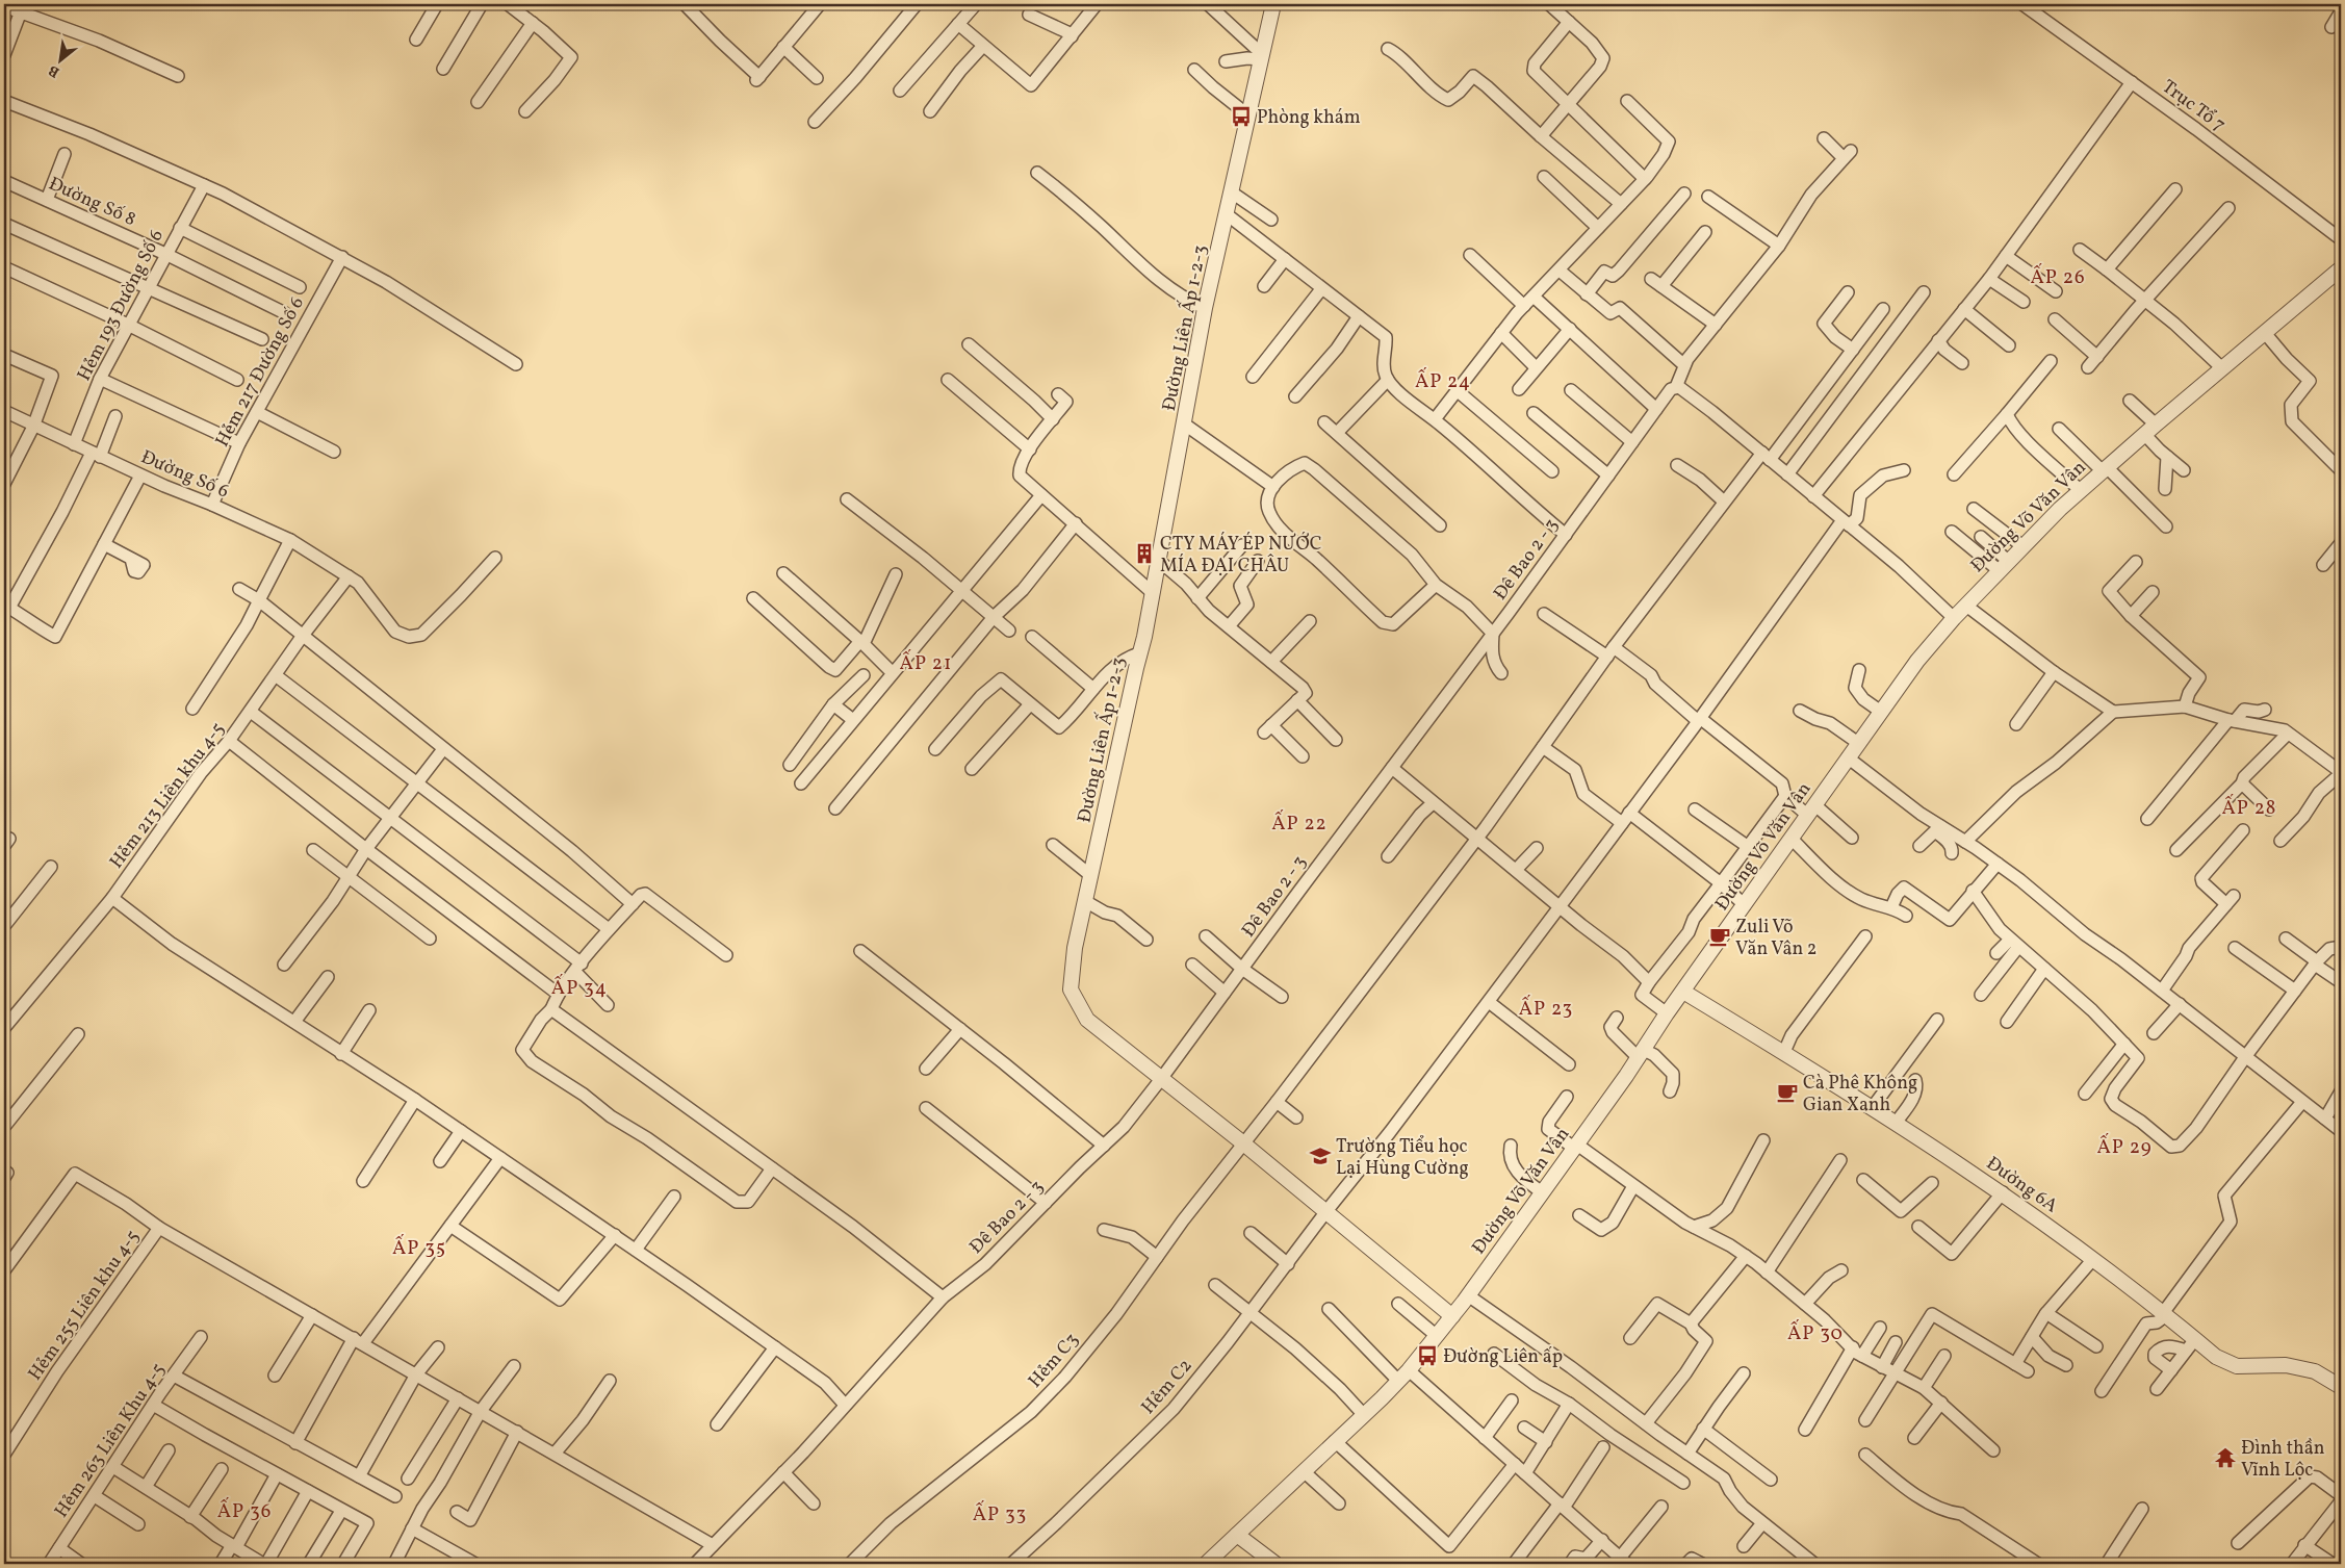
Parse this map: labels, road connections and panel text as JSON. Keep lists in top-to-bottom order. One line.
{"streets":{"street":["Trục Tổ 7","Đường Số 8","Hẻm 193 Đường Số 6","Đường Liên Ấp 1-2-3","Hẻm 217 Đường Số 6","Đường Số 6","Đường Võ Văn Vân","Đê Bao 2 - 3","Hẻm 213 Liên khu 4-5","Đường 6A","Hẻm 255 Liên khu 4-5","Hẻm C3","Hẻm C2","Hẻm 263 Liên Khu 4-5"]},"crossings":[["Đường Số 8","Hẻm 193 Đường Số 6"],["Hẻm 193 Đường Số 6","Đường Số 6"],["Đường Liên Ấp 1-2-3","Đường Võ Văn Vân"],["Đường Liên Ấp 1-2-3","Đê Bao 2 - 3"],["Đường Liên Ấp 1-2-3","Hẻm C3"],["Đường Liên Ấp 1-2-3","Hẻm C2"],["Hẻm 217 Đường Số 6","Đường Số 6"],["Đường Số 6","Hẻm 213 Liên khu 4-5"],["Đường Võ Văn Vân","Đường 6A"]],"districts":["ẤP 26","ẤP 24","ẤP 21","ẤP 28","ẤP 22","ẤP 34","ẤP 23","ẤP 29","ẤP 35","ẤP 30","ẤP 36","ẤP 33"],"places":{"bus stop":["Phòng khám","Đường Liên ấp"],"building":["CTY MÁY ÉP NƯỚC MÍA ĐẠI CHÂU"],"cafe":["Zuli Võ Văn Vân 2","Cà Phê Không Gian Xanh"],"school or university":["Trường Tiểu học Lại Hùng Cường"],"temple":["Đình thần Vĩnh Lộc"]},"north":"bottom left"}
